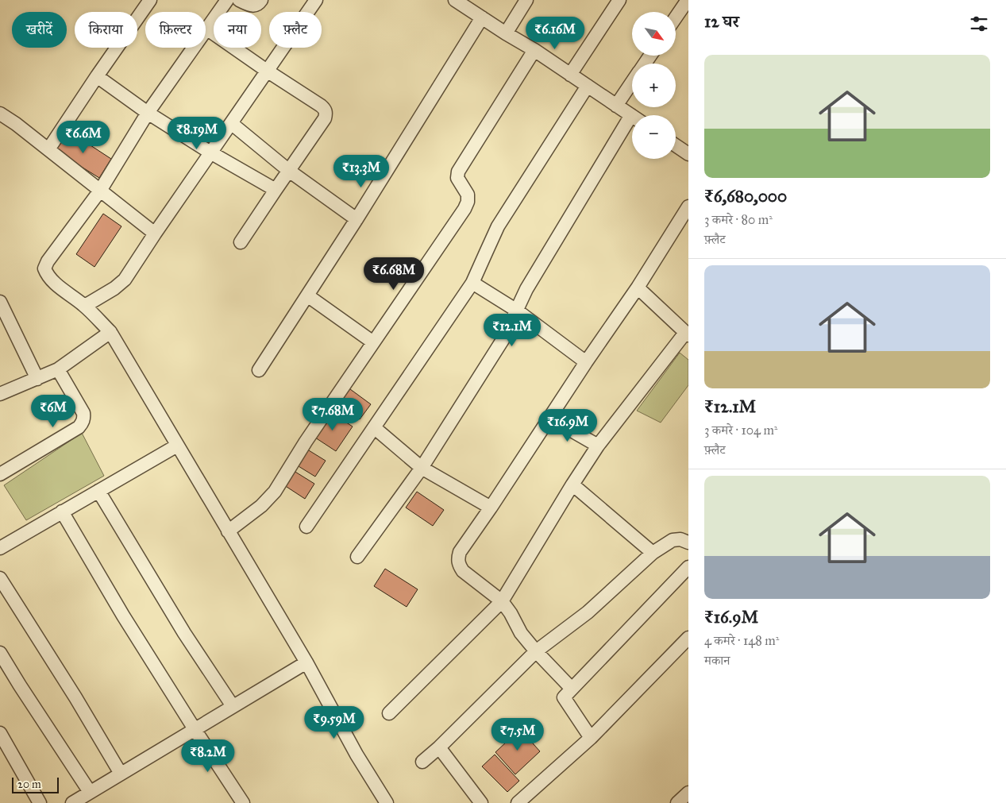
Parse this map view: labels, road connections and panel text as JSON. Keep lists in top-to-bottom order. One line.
{"scale_bar":"20 m","north":"bottom right","page":{"heading":"12 घर","map_buttons":["+","−"],"chip":["खरीदें","किराया","फ़िल्टर","नया","फ़्लैट"],"price":["₹6.16M","₹8.19M","₹6.6M","₹13.3M","₹6.68M","₹12.1M","₹6M","₹7.68M","₹16.9M","₹9.59M","₹7.5M","₹8.2M"],"list":[{"name":"₹6,680,000","note":"3 कमरे · 80 m² · फ़्लैट"},{"name":"₹12.1M","note":"3 कमरे · 104 m² · फ़्लैट"},{"name":"₹16.9M","note":"4 कमरे · 148 m² · मकान"}],"scale":"20 m"}}
